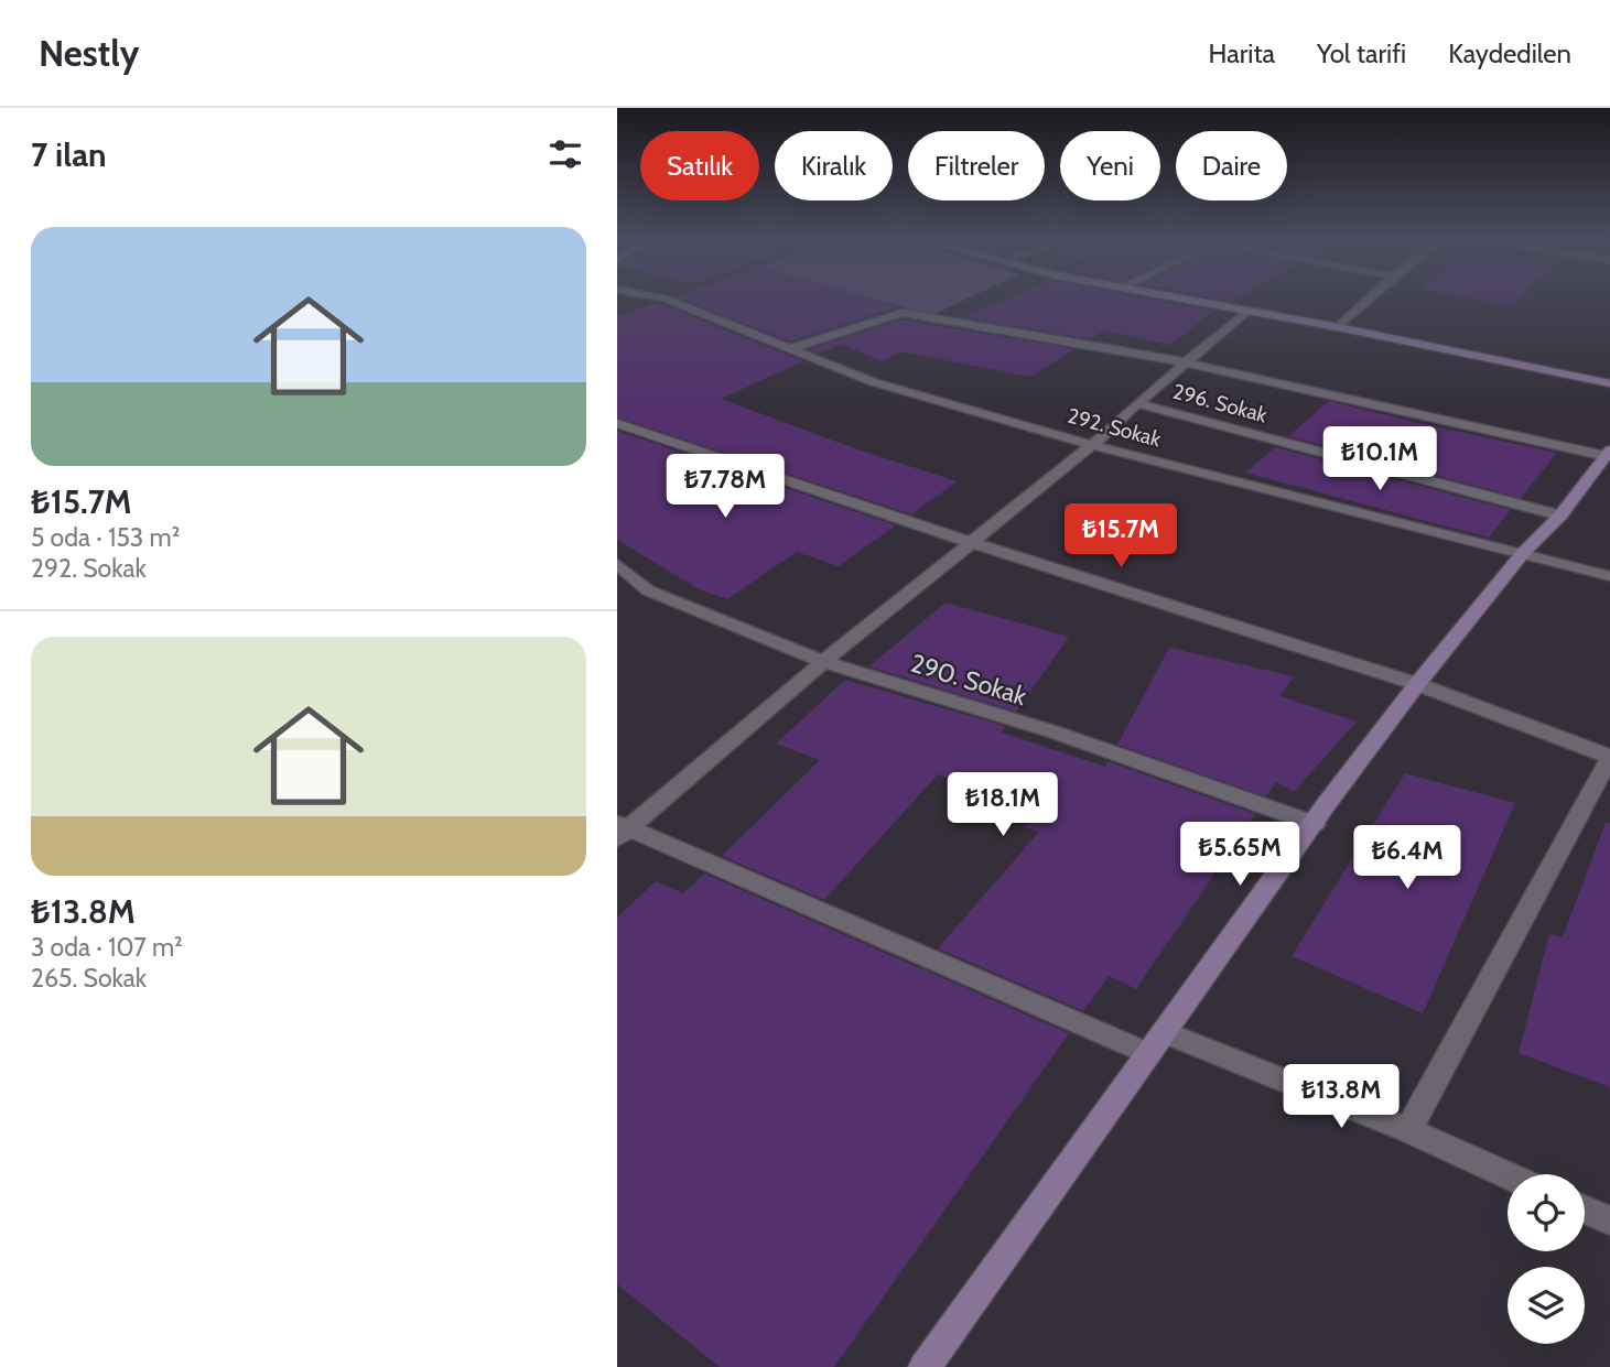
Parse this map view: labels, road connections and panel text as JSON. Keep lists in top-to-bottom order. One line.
{"streets":{"street":["296. Sokak","292. Sokak","290. Sokak"]},"crossings":[["296. Sokak","292. Sokak"]],"page":{"header":"Nestly","nav":["Harita","Yol tarifi","Kaydedilen"],"heading":"7 ilan","chip":["Satılık","Kiralık","Filtreler","Yeni","Daire"],"list":[{"name":"₺15.7M","note":"5 oda · 153 m² · 292. Sokak"},{"name":"₺13.8M","note":"3 oda · 107 m² · 265. Sokak"}],"price":["₺10.1M","₺7.78M","₺15.7M","₺18.1M","₺5.65M","₺6.4M","₺13.8M"]}}
